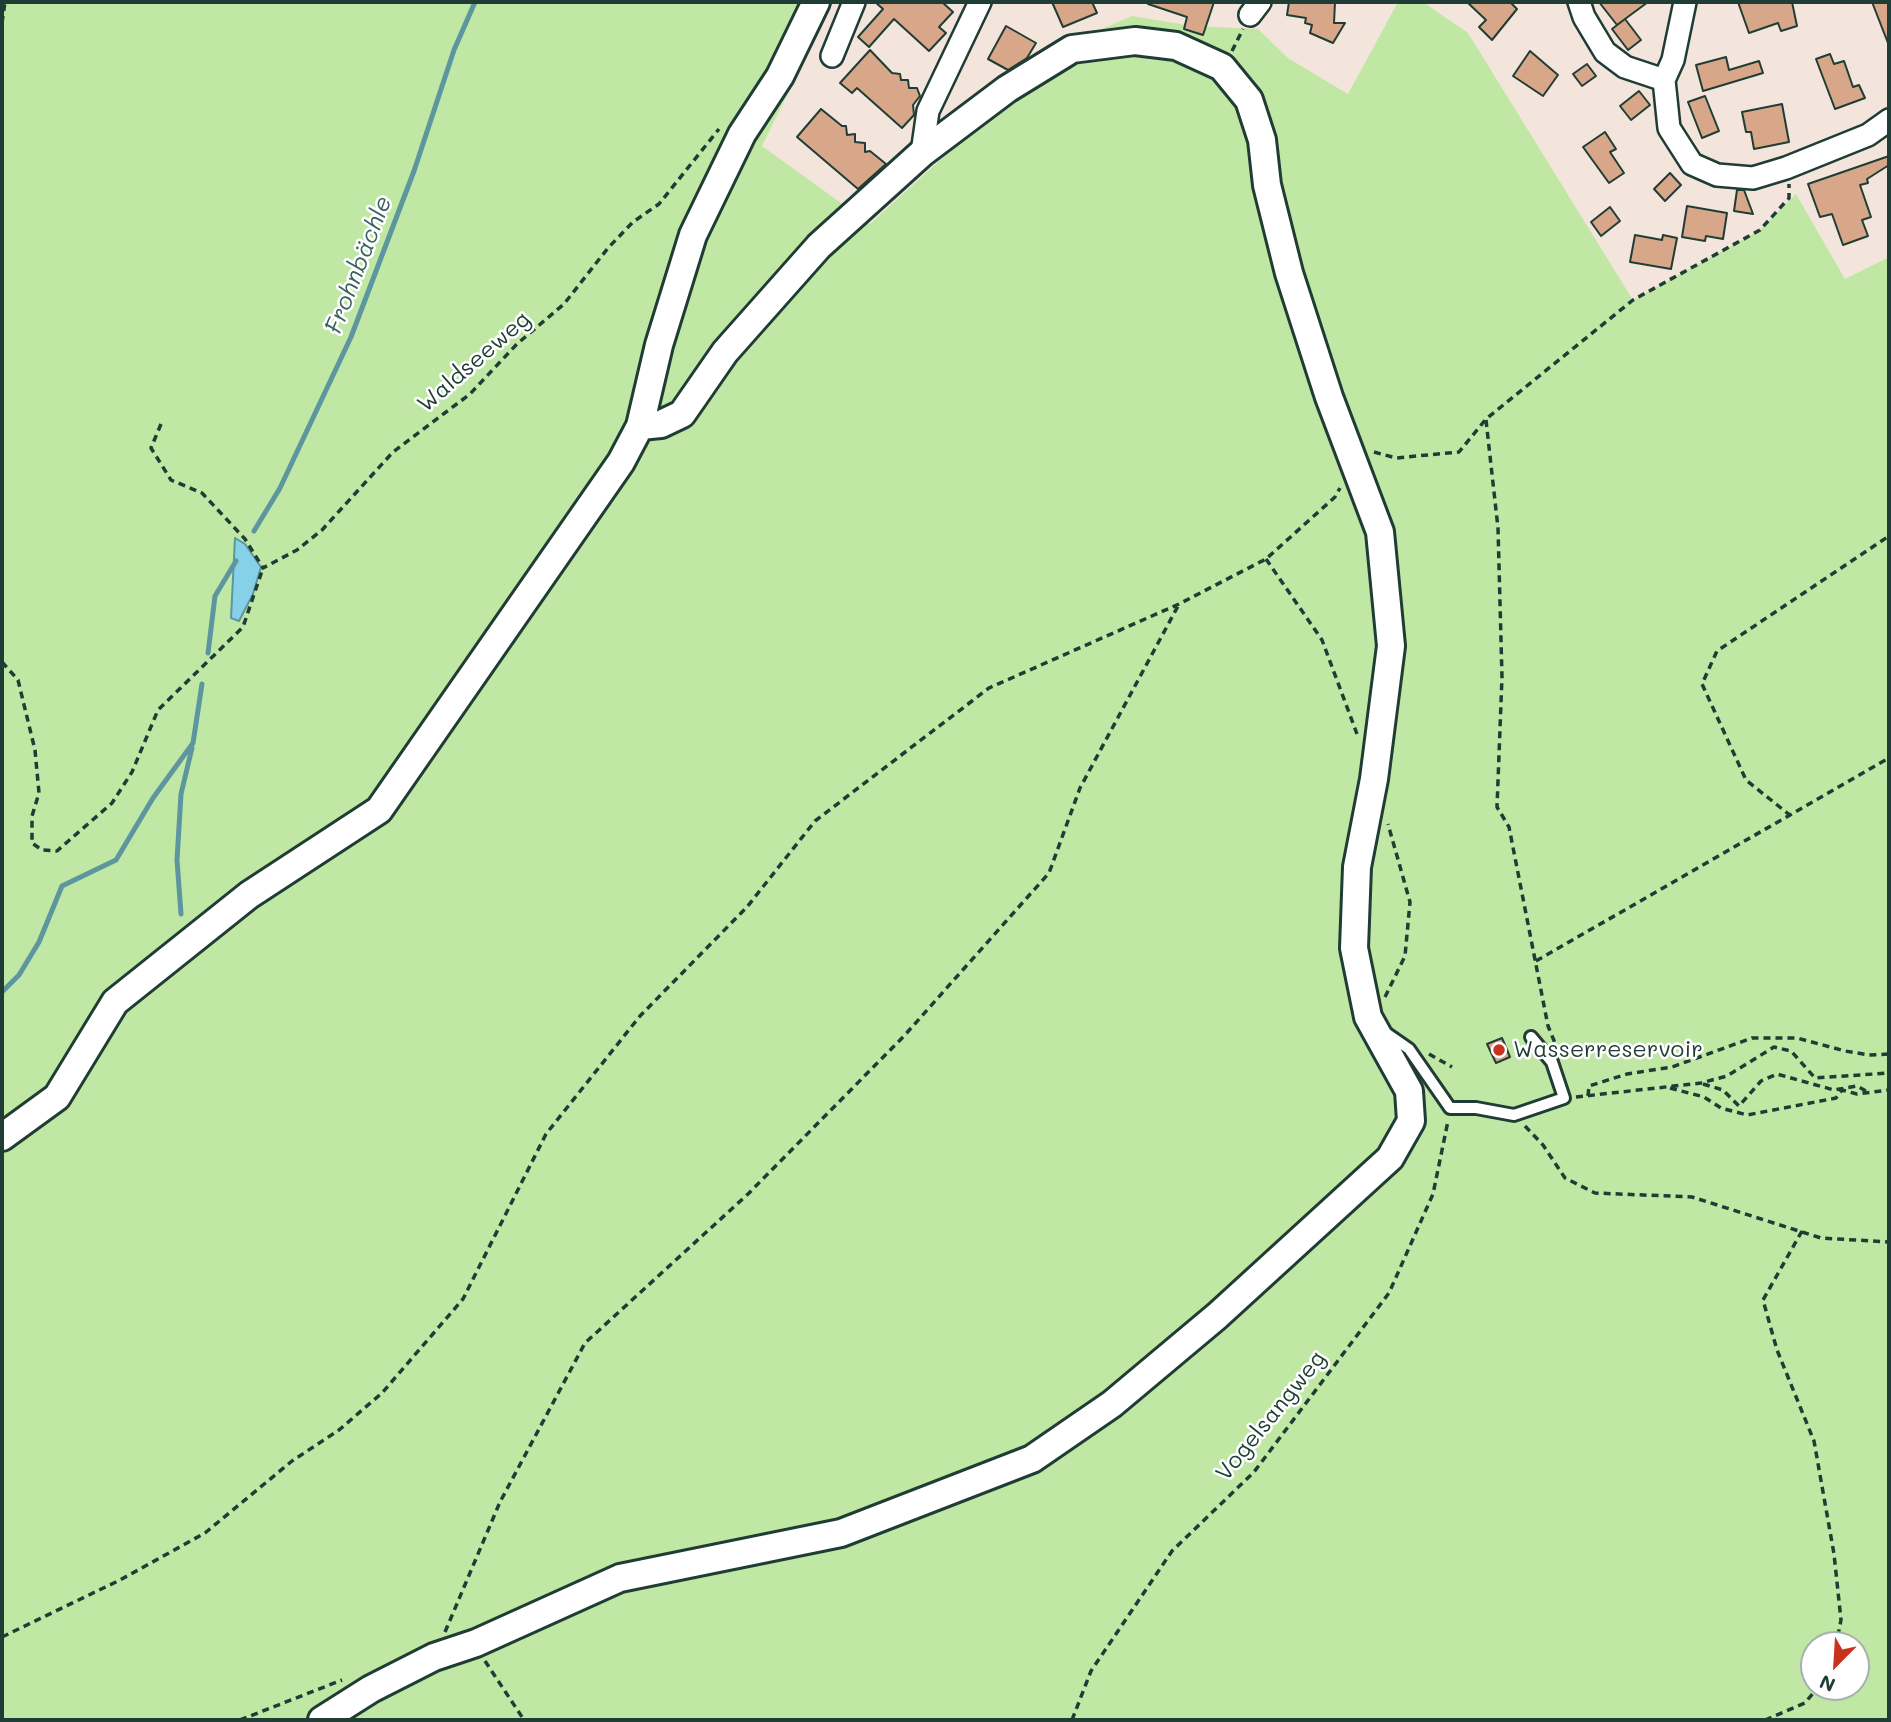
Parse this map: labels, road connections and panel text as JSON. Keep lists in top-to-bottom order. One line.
{"streets":{"path":["Waldseeweg","Vogelsangweg"]},"water":["Frohnbächle"],"places":["Wasserreservoir"],"north":"bottom left"}
